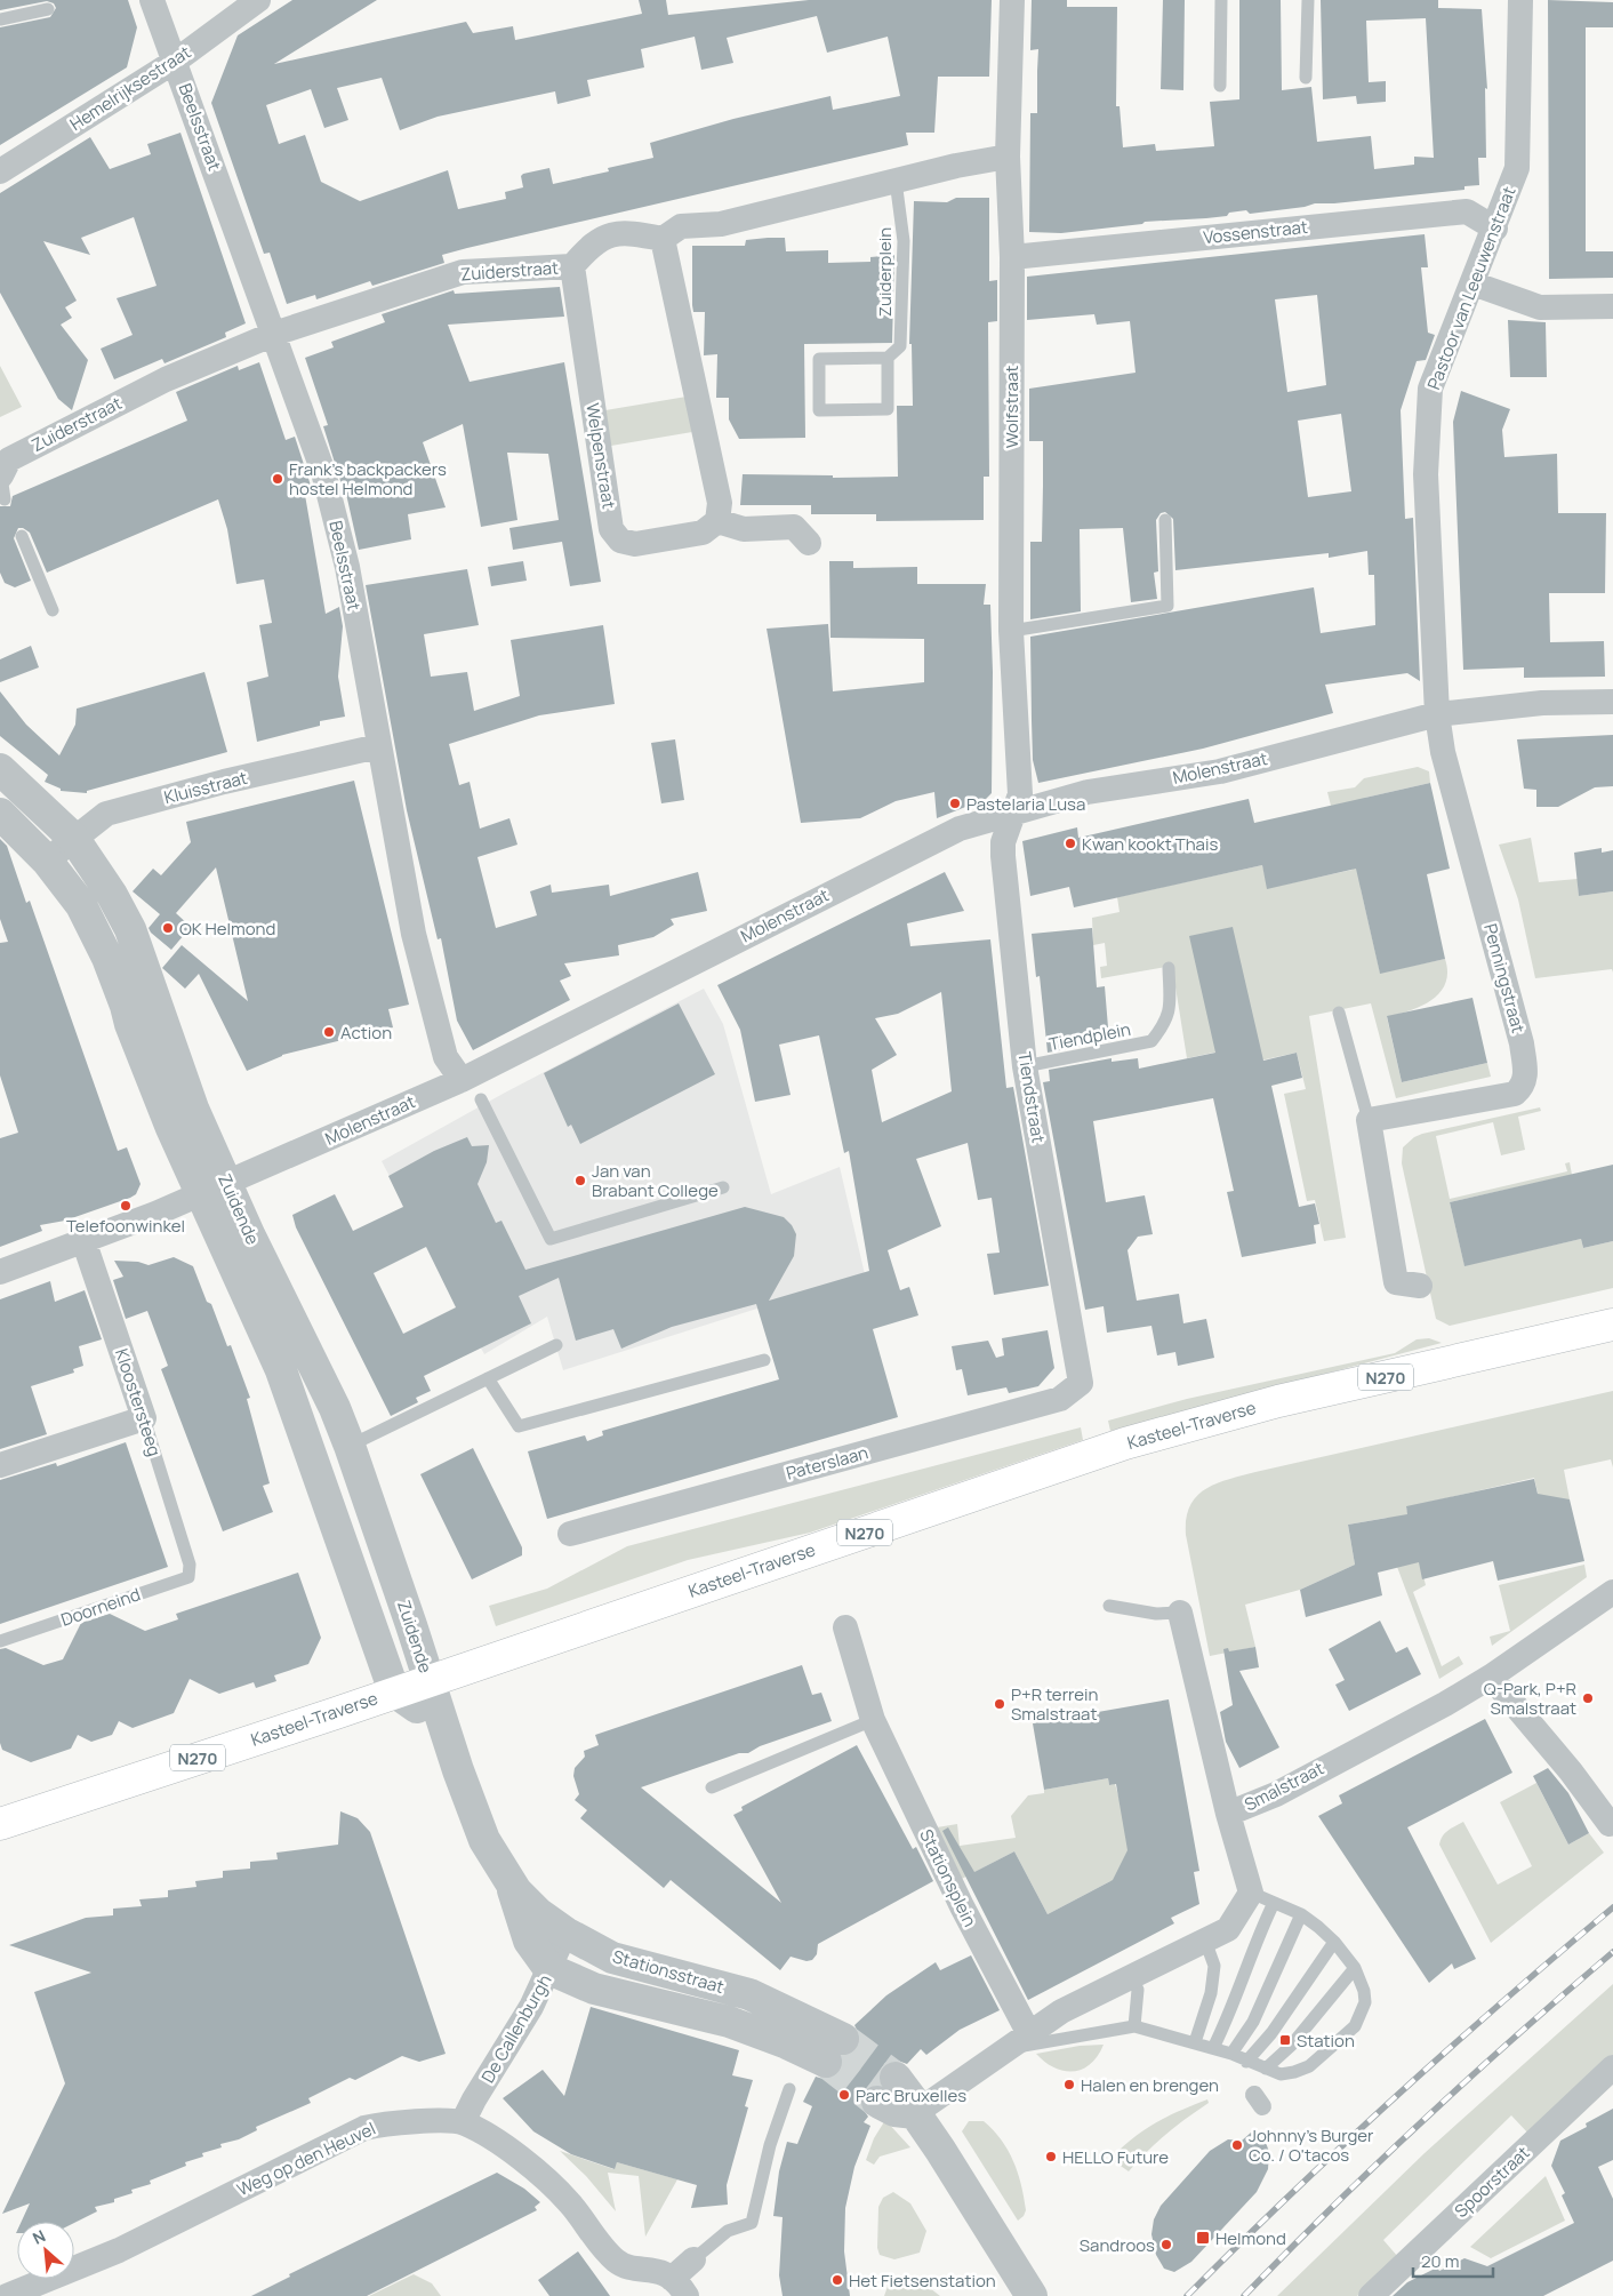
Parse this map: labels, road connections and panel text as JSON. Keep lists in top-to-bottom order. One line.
{"streets":{"main road":["N270","Kasteel-Traverse"],"street":["Hemelrijksestraat","Beelsstraat","Vossenstraat","Zuiderstraat","Pastoor van Leeuwenstraat","Wolfstraat","Welpenstraat","Molenstraat","Kluisstraat","Penningstraat","Tiendstraat","Zuidende","Kloostersteeg","Paterslaan","Smalstraat","Stationsplein","Stationsstraat","De Callenburgh","Weg op den Heuvel","Spoorstraat"],"lane":["Zuiderplein","Tiendplein","Doorneind"]},"crossings":[["Hemelrijksestraat","Beelsstraat"],["Beelsstraat","Zuiderstraat"],["Beelsstraat","Molenstraat"],["Beelsstraat","Kluisstraat"],["Vossenstraat","Pastoor van Leeuwenstraat"],["Vossenstraat","Wolfstraat"],["Zuiderstraat","Welpenstraat"],["Pastoor van Leeuwenstraat","Molenstraat"],["Pastoor van Leeuwenstraat","Penningstraat"],["Wolfstraat","Molenstraat"],["Wolfstraat","Tiendstraat"],["Molenstraat","Penningstraat"],["Molenstraat","Tiendstraat"],["Molenstraat","Zuidende"],["Molenstraat","Kloostersteeg"],["Kluisstraat","Zuidende"],["Tiendplein","Tiendstraat"],["Tiendstraat","Paterslaan"],["Zuidende","Kasteel-Traverse"],["Zuidende","Stationsstraat"],["Kloostersteeg","Doorneind"],["Stationsstraat","De Callenburgh"],["De Callenburgh","Weg op den Heuvel"]],"places":{"other":["Frank's backpackers hostel Helmond","Pastelaria Lusa","Kwan kookt Thais","OK Helmond","Action","Jan van Brabant College","Telefoonwinkel","Q-Park, P+R Smalstraat","P+R terrein Smalstraat","Halen en brengen","Parc Bruxelles","Johnny's Burger Co. / O'tacos","HELLO Future","Sandroos","Het Fietsenstation"],"transit":["Station","Helmond"]},"scale_bar":"20 m","north":"top left"}
